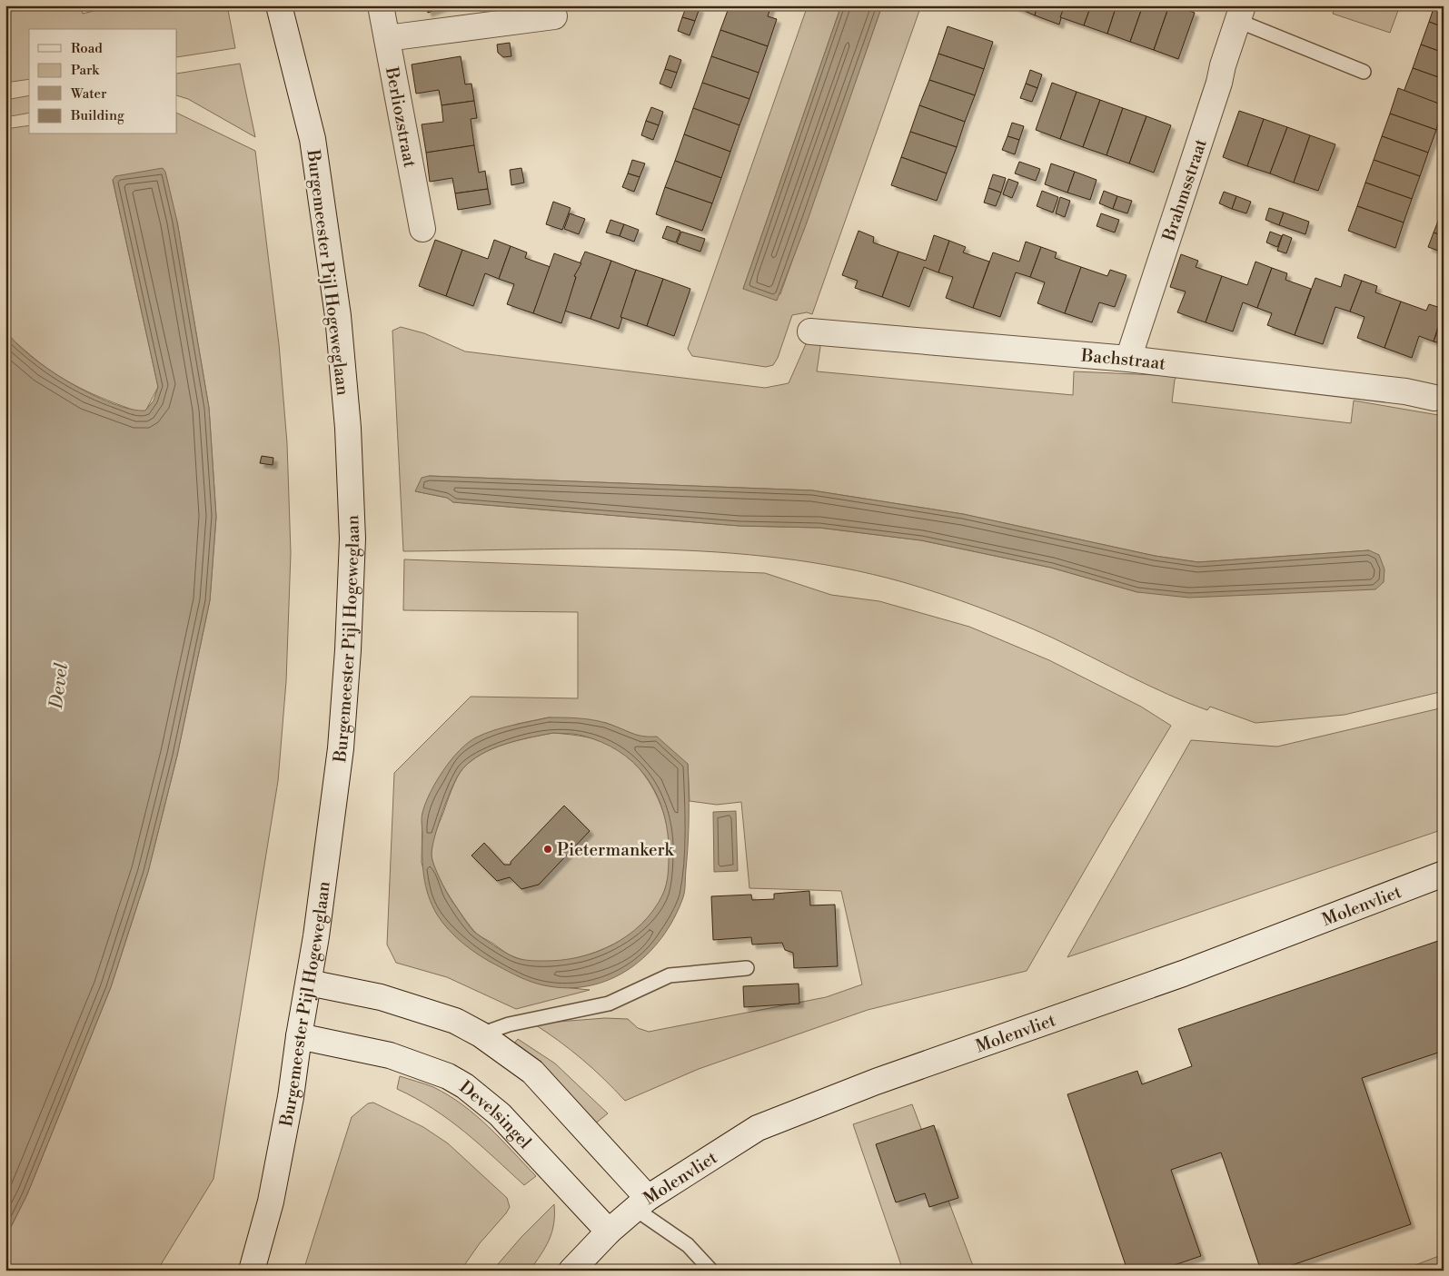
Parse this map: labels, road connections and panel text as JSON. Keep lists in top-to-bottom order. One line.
{"streets":{"street":["Berliozstraat","Brahmsstraat","Burgemeester Pijl Hogeweglaan","Bachstraat","Molenvliet","Develsingel"]},"crossings":[["Brahmsstraat","Bachstraat"],["Burgemeester Pijl Hogeweglaan","Develsingel"],["Molenvliet","Develsingel"]],"water":["Devel"],"places":["Pietermankerk"],"legend":["Road","Park","Water","Building"]}
